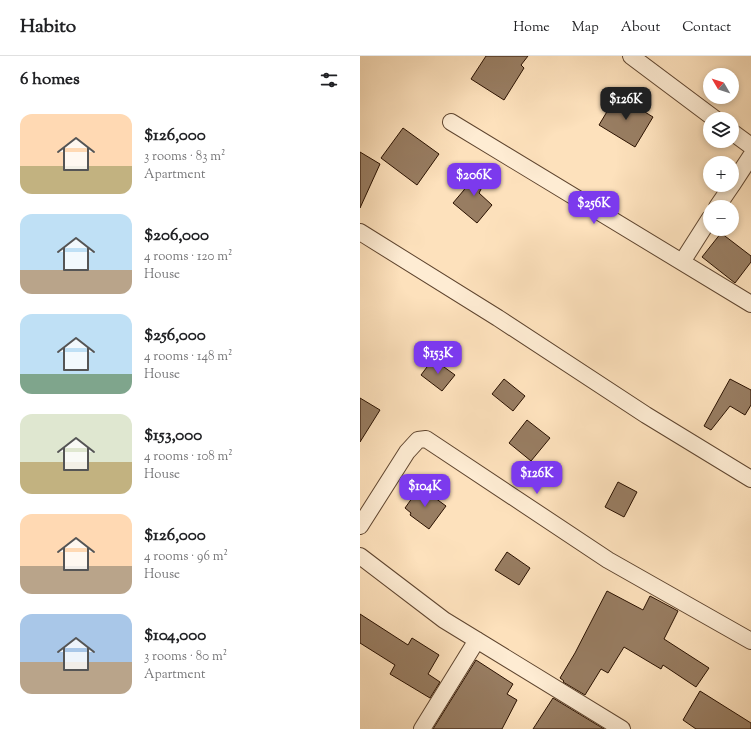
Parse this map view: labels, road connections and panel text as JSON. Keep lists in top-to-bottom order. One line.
{"north":"top left","page":{"header":"Habito","nav":["Home","Map","About","Contact"],"heading":"6 homes","map_buttons":["+","−"],"price":["$126K","$206K","$256K","$153K","$126K","$104K"],"list":[{"name":"$126,000","note":"3 rooms · 83 m² · Apartment"},{"name":"$206,000","note":"4 rooms · 120 m² · House"},{"name":"$256,000","note":"4 rooms · 148 m² · House"},{"name":"$153,000","note":"4 rooms · 108 m² · House"},{"name":"$126,000","note":"4 rooms · 96 m² · House"},{"name":"$104,000","note":"3 rooms · 80 m² · Apartment"}]}}
